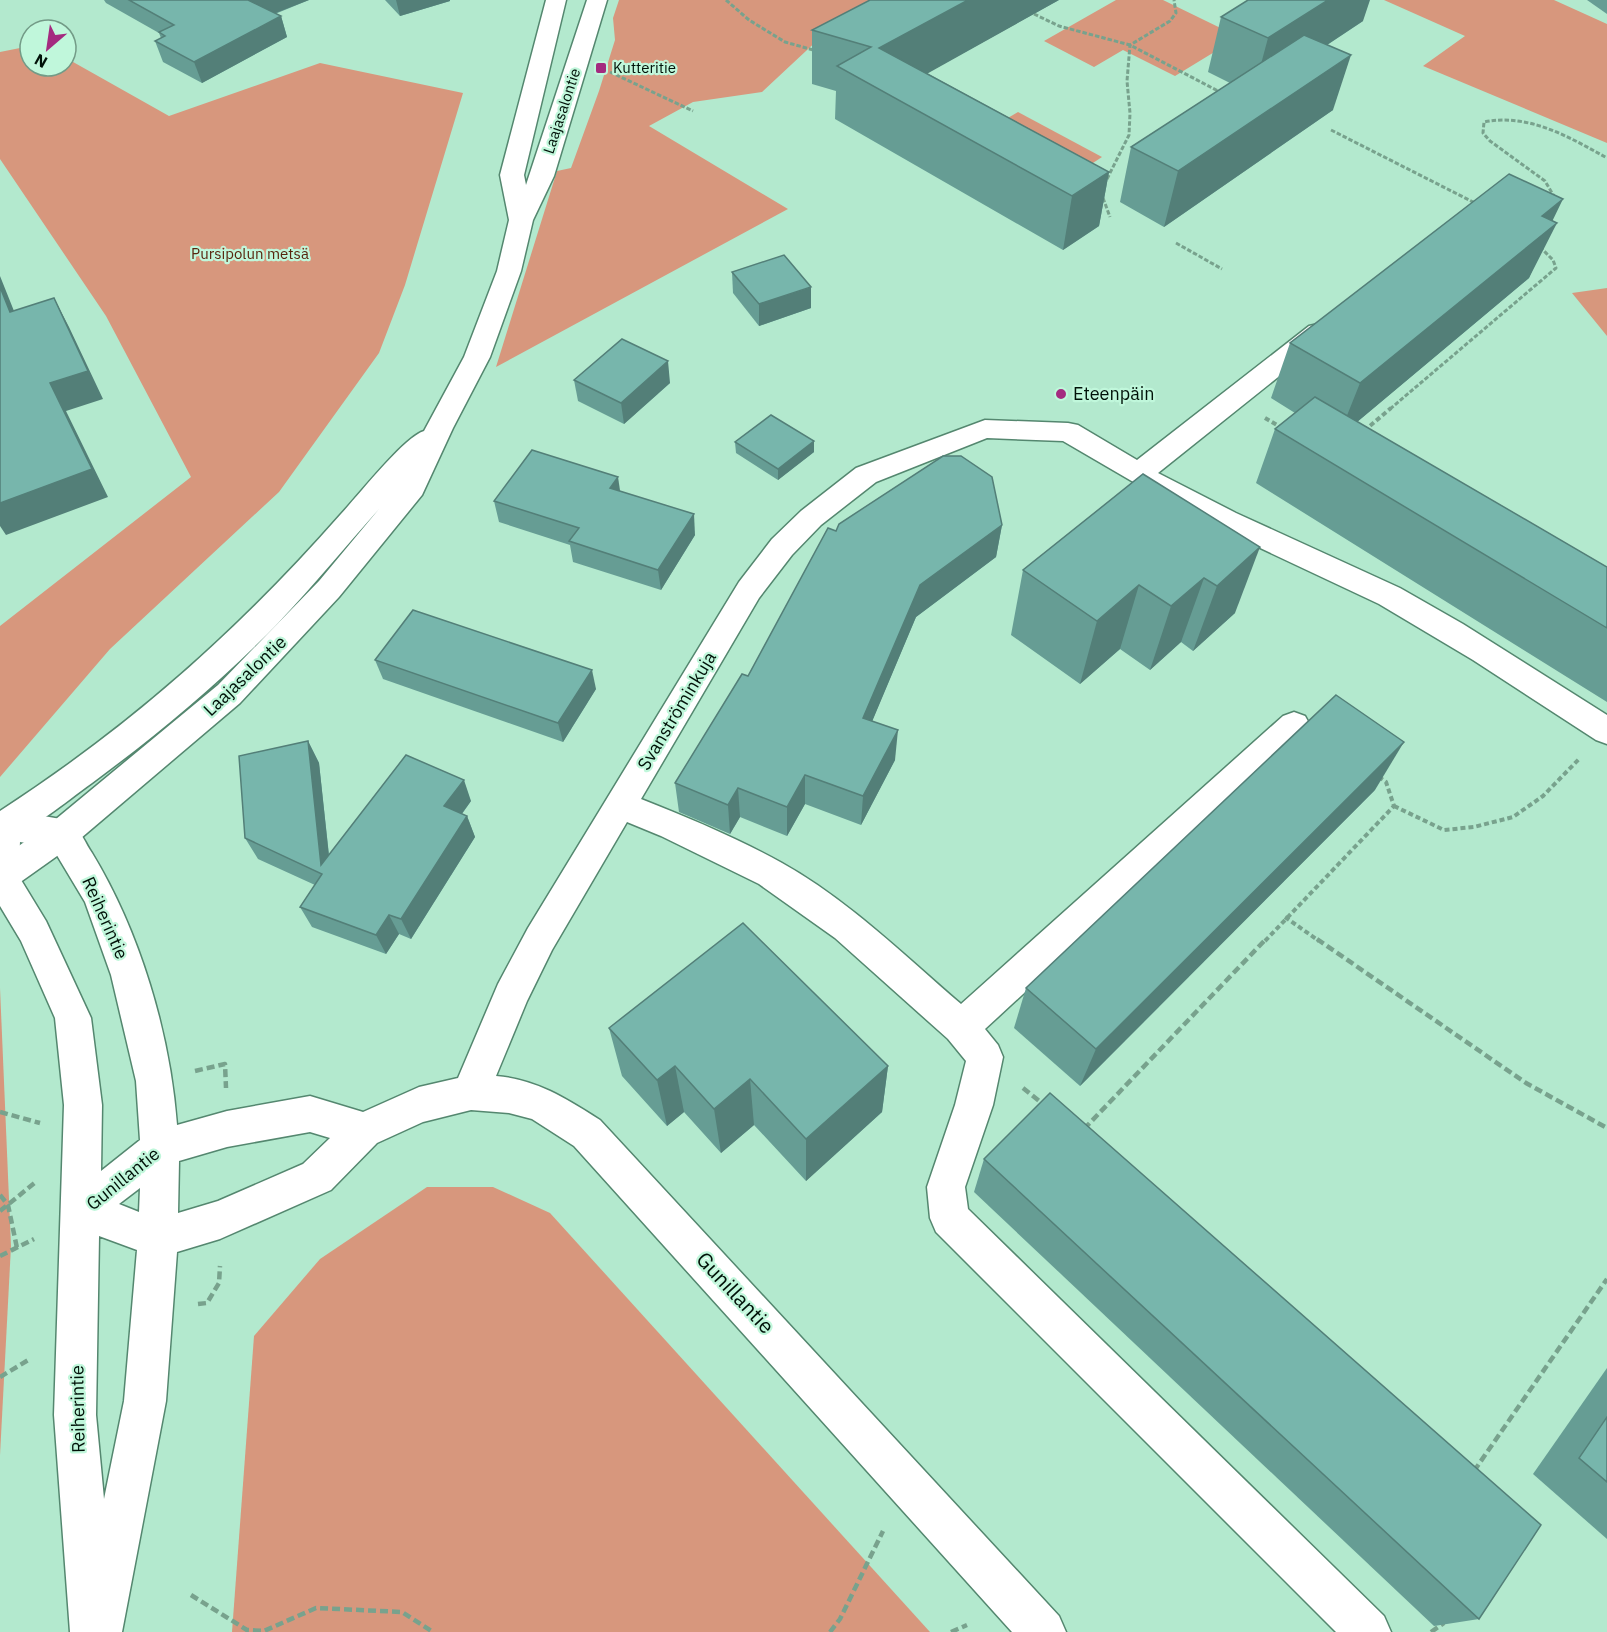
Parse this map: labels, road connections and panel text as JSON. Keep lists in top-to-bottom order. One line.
{"streets":{"street":["Laajasalontie","Svanströminkuja","Reiherintie","Gunillantie"]},"crossings":[["Laajasalontie","Reiherintie"],["Svanströminkuja","Gunillantie"],["Reiherintie","Gunillantie"]],"parks":["Pursipolun metsä"],"places":{"transit":["Kutteritie"],"other":["Eteenpäin"]},"north":"bottom left"}
